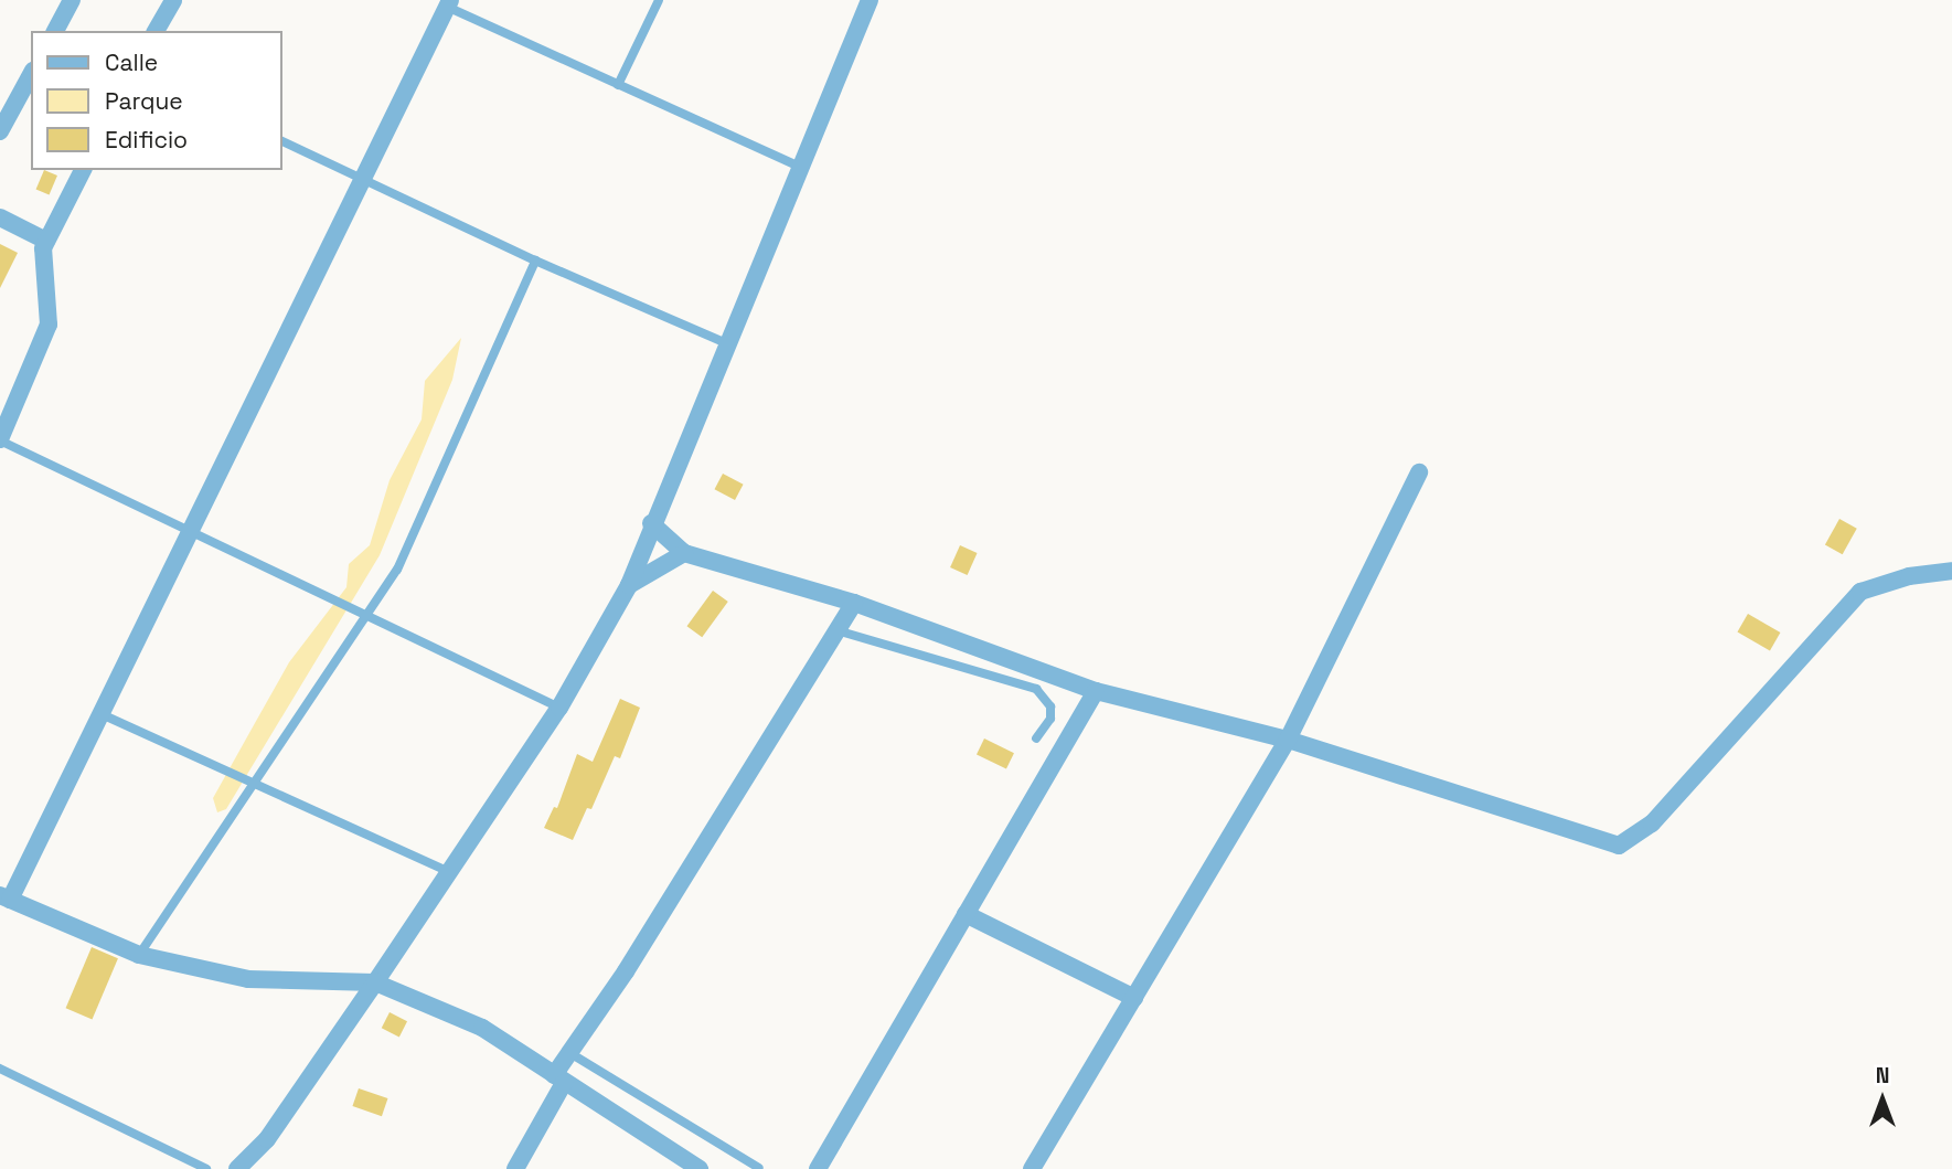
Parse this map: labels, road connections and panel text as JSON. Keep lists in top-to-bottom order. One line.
{"legend":["Calle","Parque","Edificio"],"north":"top"}
